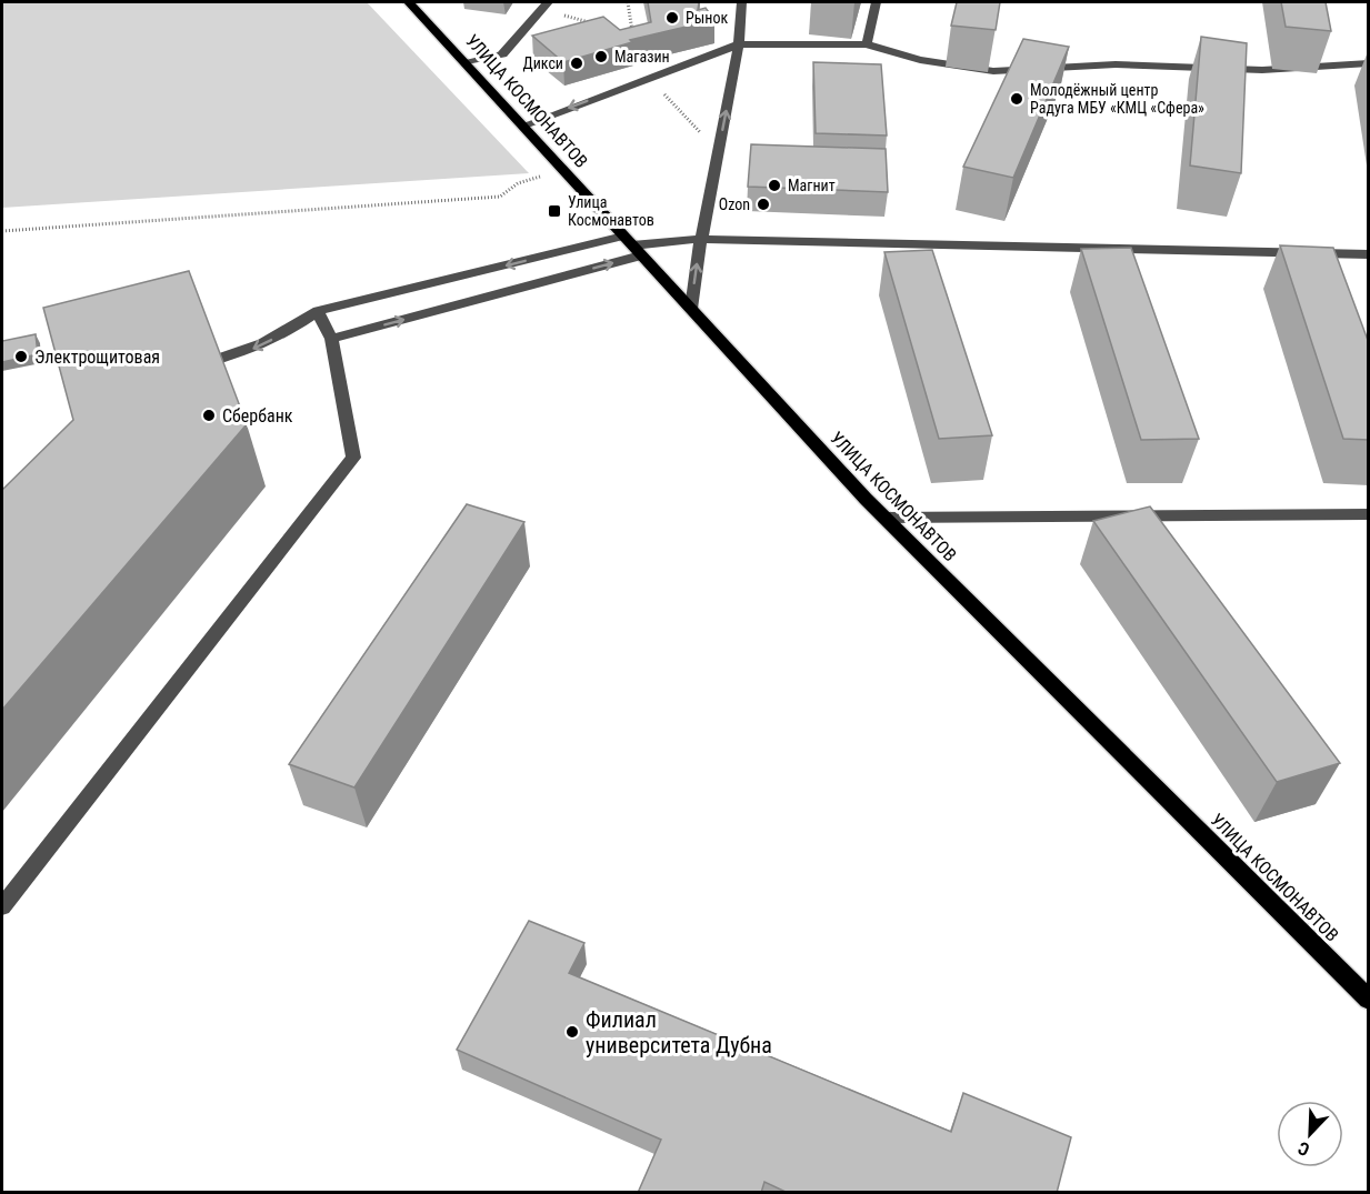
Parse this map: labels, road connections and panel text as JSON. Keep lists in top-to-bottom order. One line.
{"streets":{"main road":["УЛИЦА КОСМОНАВТОВ"]},"places":{"other":["Рынок","Магазин","Дикси","Молодёжный центр Радуга МБУ «КМЦ «Сфера»","Магнит","Ozon","Электрощитовая","Сбербанк","Филиал университета Дубна"],"transit":["Улица Космонавтов"]},"north":"bottom left"}
